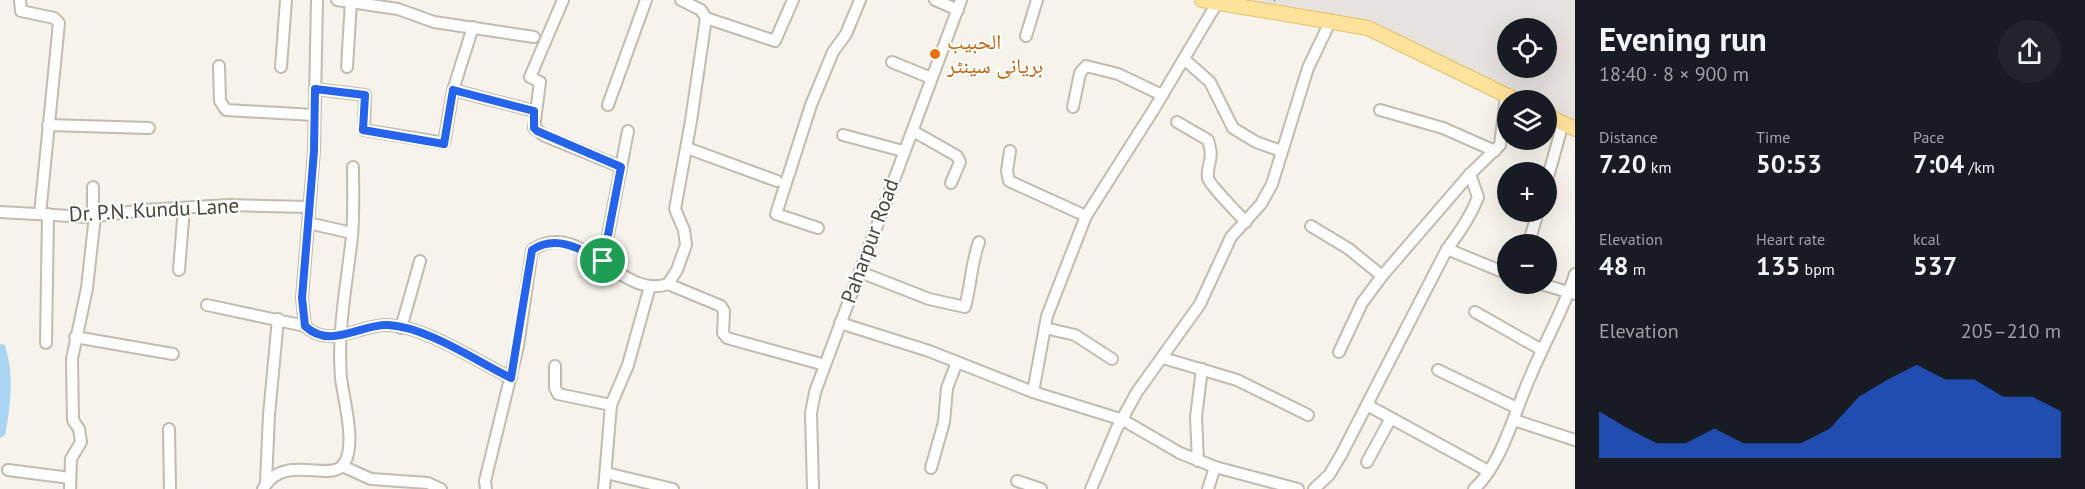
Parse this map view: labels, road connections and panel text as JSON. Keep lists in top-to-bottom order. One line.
{"streets":{"street":["Dr. P.N. Kundu Lane","Paharpur Road"]},"places":["الحبیب بریانی سینٹر"],"page":{"heading":["Evening run","18:40 · 8 × 900 m"],"map_buttons":["+","−"],"stats":[["Distance","7.20 km"],["Time","50:53"],["Pace","7:04 /km"],["Elevation","48 m"],["Heart rate","135 bpm"],["kcal","537"]],"chart":["Elevation","205–210 m"]}}
